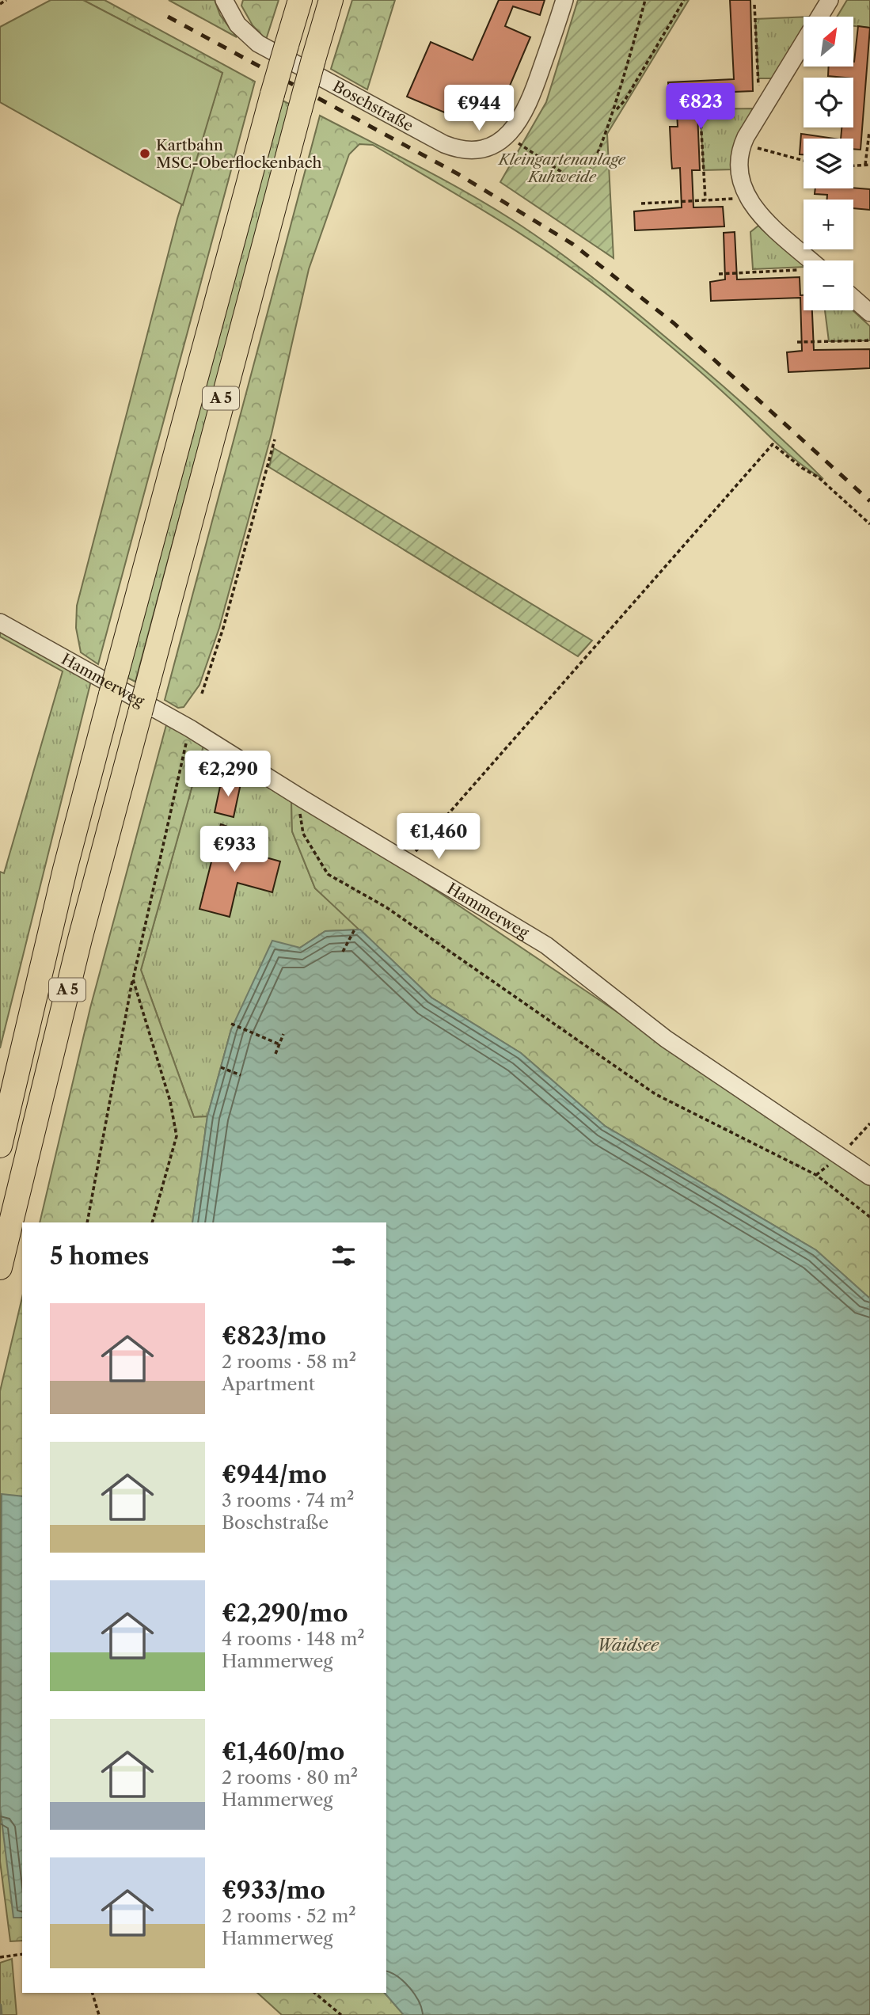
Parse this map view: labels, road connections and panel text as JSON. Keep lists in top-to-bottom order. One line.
{"streets":{"highway":["A 5"],"street":["Boschstraße","Hammerweg"]},"water":["Waidsee"],"parks":["Kleingartenanlage Kuhweide"],"places":["Kartbahn MSC-Oberflockenbach"],"north":"top right","page":{"map_buttons":["+","−"],"price":["€823","€944","€2,290","€1,460","€933"],"heading":"5 homes","list":[{"name":"€823/mo","note":"2 rooms · 58 m² · Apartment"},{"name":"€944/mo","note":"3 rooms · 74 m² · Boschstraße"},{"name":"€2,290/mo","note":"4 rooms · 148 m² · Hammerweg"},{"name":"€1,460/mo","note":"2 rooms · 80 m² · Hammerweg"},{"name":"€933/mo","note":"2 rooms · 52 m² · Hammerweg"}]}}
